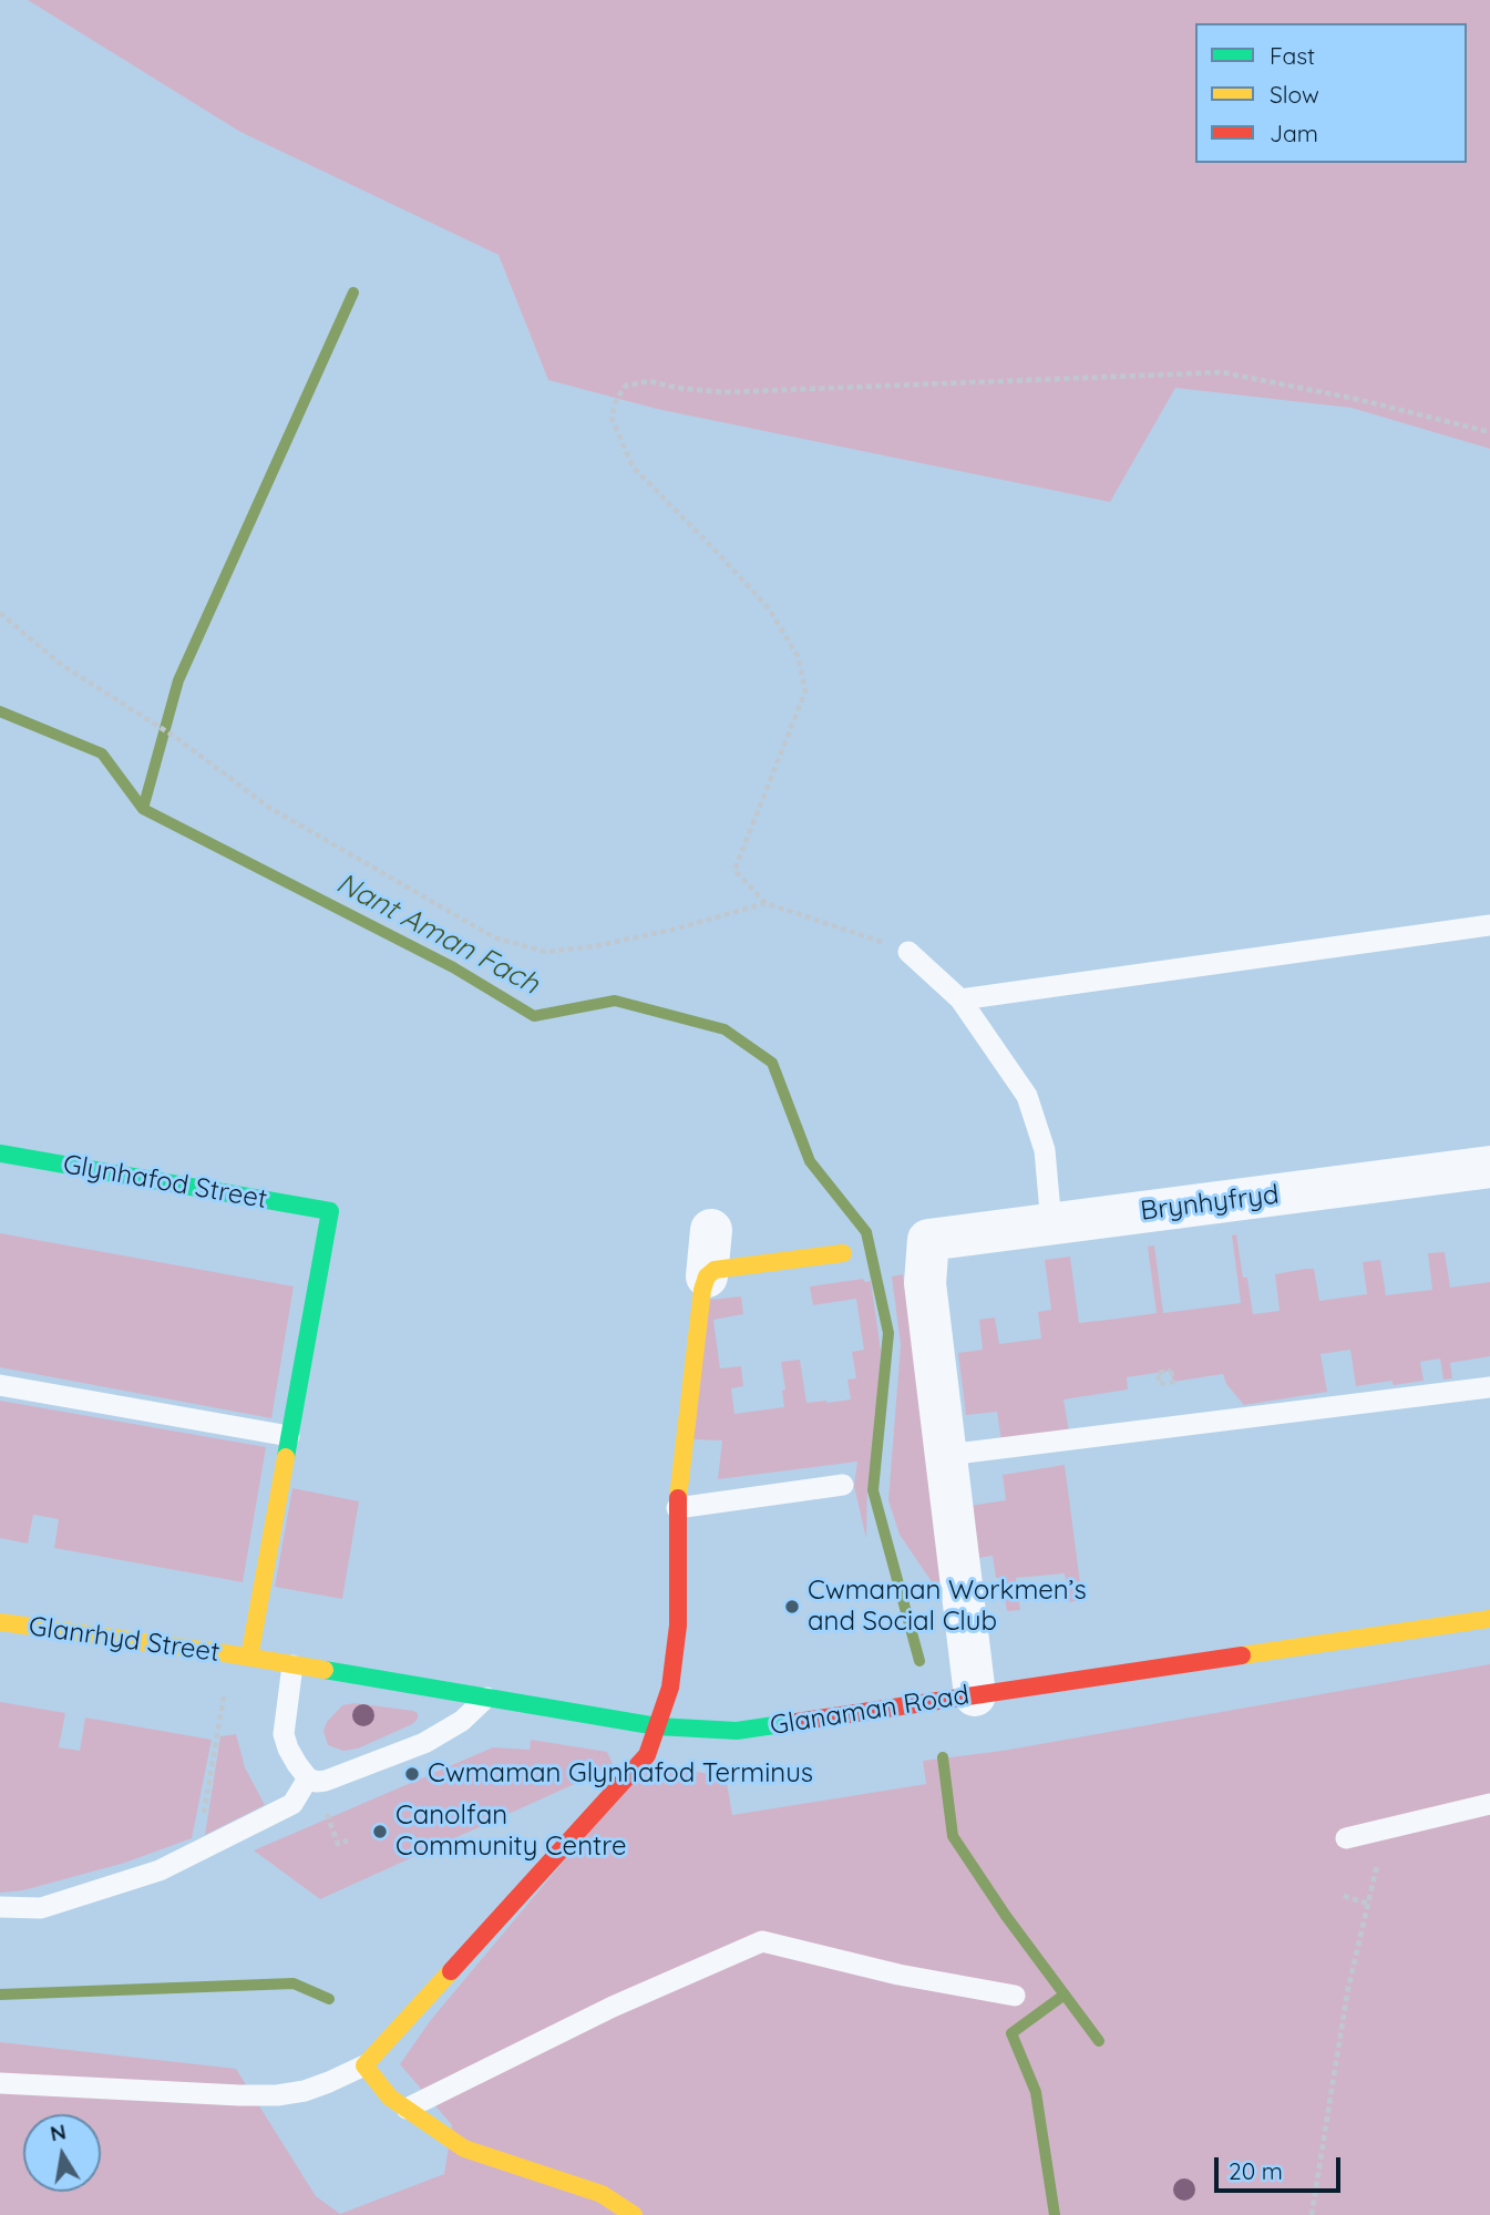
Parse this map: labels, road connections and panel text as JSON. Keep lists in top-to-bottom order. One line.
{"streets":{"street":["Glynhafod Street","Brynhyfryd","Glanrhyd Street","Glanaman Road"]},"crossings":[["Glanrhyd Street","Glanaman Road"]],"water":["Nant Aman Fach"],"places":["Cwmaman Workmen’s and Social Club","Cwmaman Glynhafod Terminus","Canolfan Community Centre"],"legend":["Fast","Slow","Jam"],"scale_bar":"20 m","north":"top"}
